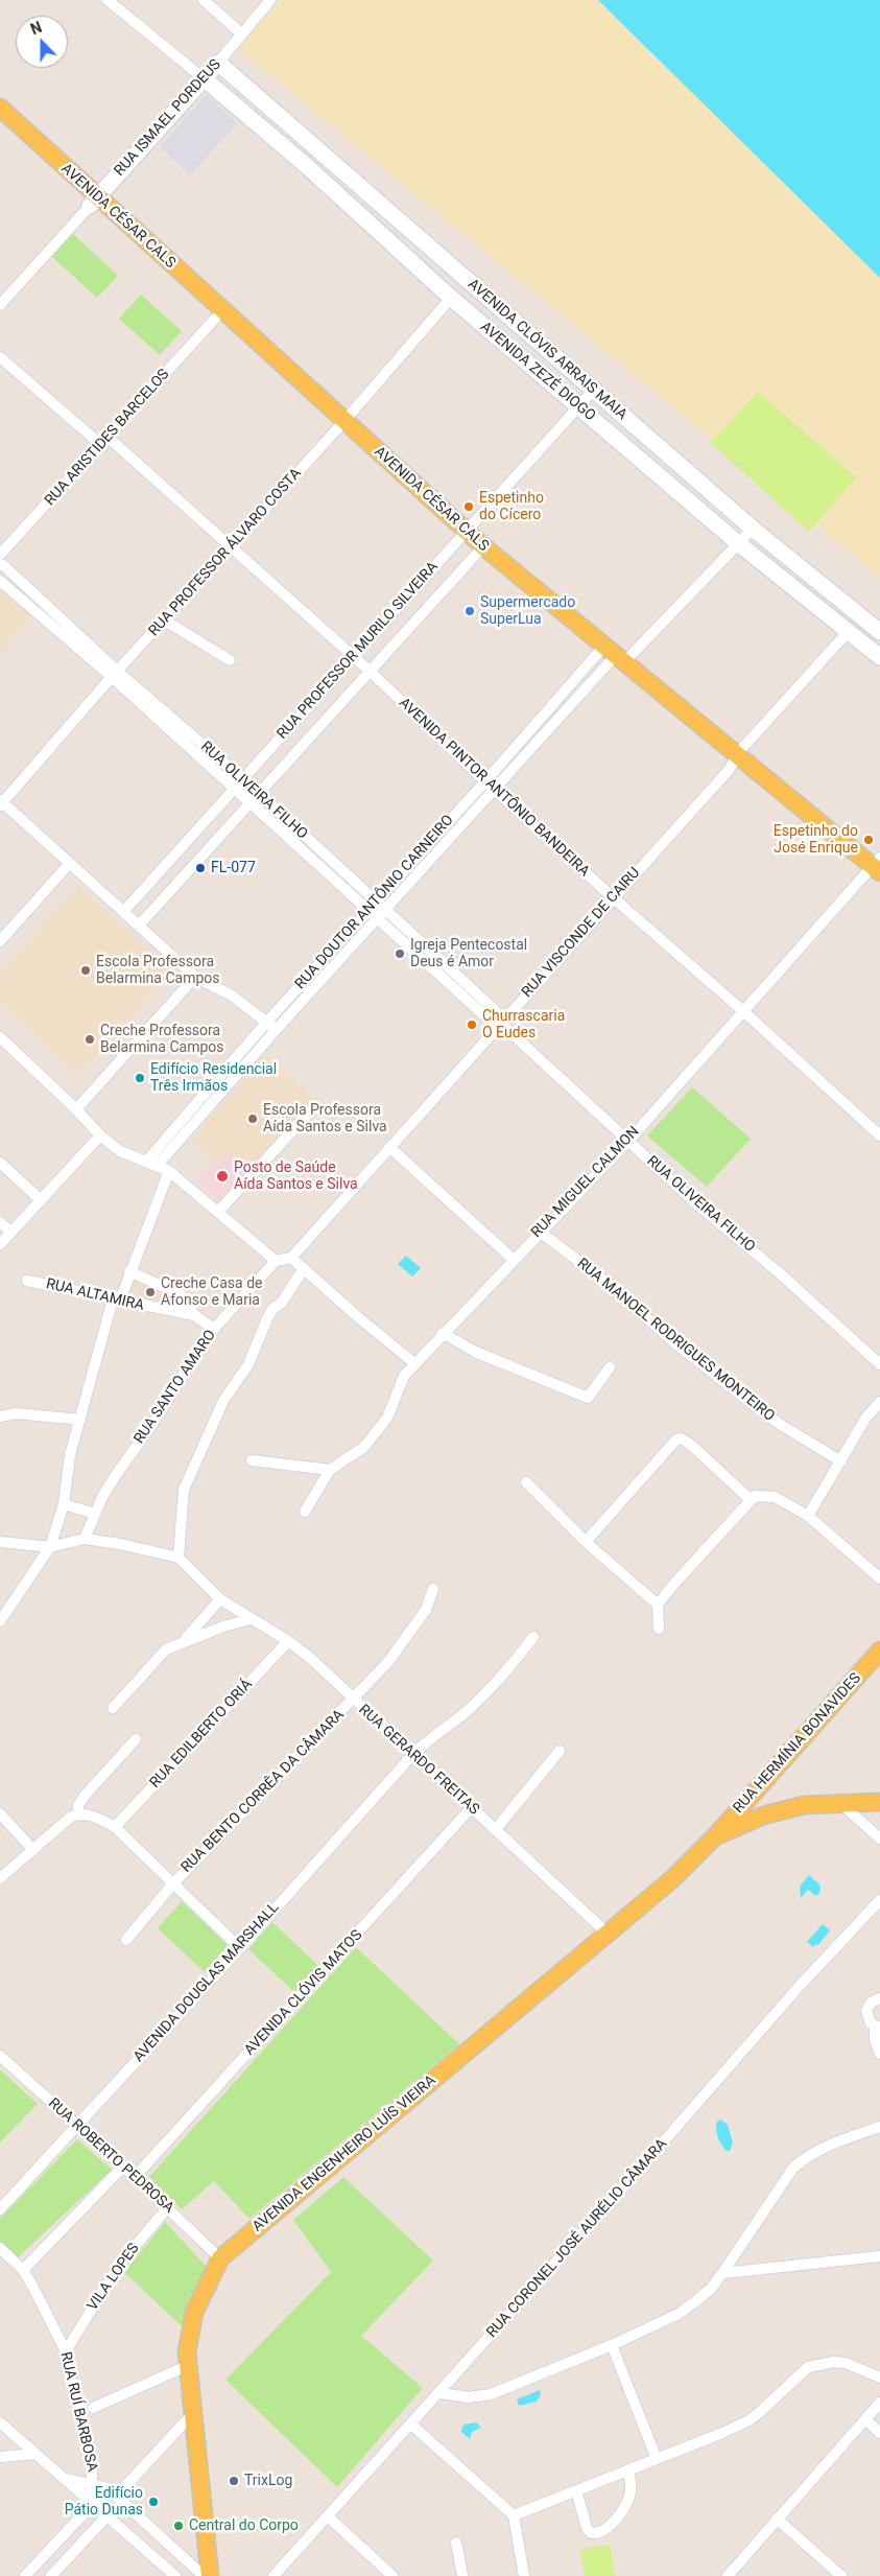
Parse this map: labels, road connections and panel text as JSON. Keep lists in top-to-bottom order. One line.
{"streets":{"main road":["RUA ISMAEL PORDEUS","AVENIDA CÉSAR CALS","AVENIDA CLÓVIS ARRAIS MAIA","AVENIDA ZEZÉ DIOGO","RUA HERMÍNIA BONAVIDES","AVENIDA ENGENHEIRO LUÍS VIEIRA"],"street":["RUA ARISTIDES BARCELOS","RUA PROFESSOR ÁLVARO COSTA","RUA PROFESSOR MURILO SILVEIRA","AVENIDA PINTOR ANTÔNIO BANDEIRA","RUA OLIVEIRA FILHO","RUA DOUTOR ANTÔNIO CARNEIRO","RUA VISCONDE DE CAIRU","RUA MIGUEL CALMON","RUA ALTAMIRA","RUA MANOEL RODRIGUES MONTEIRO","RUA SANTO AMARO","RUA EDILBERTO ORIÁ","RUA GERARDO FREITAS","RUA BENTO CORRÊA DA CÂMARA","AVENIDA DOUGLAS MARSHALL","AVENIDA CLÓVIS MATOS","RUA ROBERTO PEDROSA","RUA CORONEL JOSÉ AURÉLIO CÂMARA","VILA LOPES","RUA RUÍ BARBOSA"]},"crossings":[["RUA ISMAEL PORDEUS","AVENIDA CÉSAR CALS"],["RUA ISMAEL PORDEUS","AVENIDA CLÓVIS ARRAIS MAIA"],["RUA ISMAEL PORDEUS","AVENIDA ZEZÉ DIOGO"],["AVENIDA CÉSAR CALS","RUA ARISTIDES BARCELOS"],["AVENIDA CÉSAR CALS","RUA PROFESSOR ÁLVARO COSTA"],["AVENIDA CÉSAR CALS","RUA PROFESSOR MURILO SILVEIRA"],["AVENIDA CÉSAR CALS","RUA DOUTOR ANTÔNIO CARNEIRO"],["AVENIDA CÉSAR CALS","RUA VISCONDE DE CAIRU"],["AVENIDA CÉSAR CALS","RUA MIGUEL CALMON"],["AVENIDA CLÓVIS ARRAIS MAIA","RUA PROFESSOR MURILO SILVEIRA"],["AVENIDA CLÓVIS ARRAIS MAIA","RUA DOUTOR ANTÔNIO CARNEIRO"],["AVENIDA ZEZÉ DIOGO","RUA PROFESSOR ÁLVARO COSTA"],["AVENIDA ZEZÉ DIOGO","RUA PROFESSOR MURILO SILVEIRA"],["AVENIDA ZEZÉ DIOGO","RUA DOUTOR ANTÔNIO CARNEIRO"],["AVENIDA ZEZÉ DIOGO","RUA VISCONDE DE CAIRU"],["RUA ARISTIDES BARCELOS","AVENIDA PINTOR ANTÔNIO BANDEIRA"],["RUA PROFESSOR ÁLVARO COSTA","AVENIDA PINTOR ANTÔNIO BANDEIRA"],["RUA PROFESSOR ÁLVARO COSTA","RUA OLIVEIRA FILHO"],["RUA PROFESSOR MURILO SILVEIRA","AVENIDA PINTOR ANTÔNIO BANDEIRA"],["RUA PROFESSOR MURILO SILVEIRA","RUA OLIVEIRA FILHO"],["AVENIDA PINTOR ANTÔNIO BANDEIRA","RUA DOUTOR ANTÔNIO CARNEIRO"],["AVENIDA PINTOR ANTÔNIO BANDEIRA","RUA VISCONDE DE CAIRU"],["AVENIDA PINTOR ANTÔNIO BANDEIRA","RUA MIGUEL CALMON"],["RUA OLIVEIRA FILHO","RUA DOUTOR ANTÔNIO CARNEIRO"],["RUA OLIVEIRA FILHO","RUA VISCONDE DE CAIRU"],["RUA OLIVEIRA FILHO","RUA MIGUEL CALMON"],["RUA MIGUEL CALMON","RUA MANOEL RODRIGUES MONTEIRO"],["RUA EDILBERTO ORIÁ","RUA GERARDO FREITAS"],["RUA HERMÍNIA BONAVIDES","AVENIDA ENGENHEIRO LUÍS VIEIRA"],["RUA GERARDO FREITAS","RUA BENTO CORRÊA DA CÂMARA"],["RUA GERARDO FREITAS","AVENIDA DOUGLAS MARSHALL"],["RUA GERARDO FREITAS","AVENIDA CLÓVIS MATOS"],["RUA GERARDO FREITAS","AVENIDA ENGENHEIRO LUÍS VIEIRA"],["AVENIDA DOUGLAS MARSHALL","RUA ROBERTO PEDROSA"],["AVENIDA CLÓVIS MATOS","RUA ROBERTO PEDROSA"],["AVENIDA ENGENHEIRO LUÍS VIEIRA","RUA ROBERTO PEDROSA"],["RUA ROBERTO PEDROSA","VILA LOPES"],["VILA LOPES","RUA RUÍ BARBOSA"]],"places":["Espetinho do Cícero","Supermercado SuperLua","Espetinho do José Enrique","FL-077","Igreja Pentecostal Deus é Amor","Escola Professora Belarmina Campos","Churrascaria O Eudes","Creche Professora Belarmina Campos","Edifício Residencial Três Irmãos","Escola Professora Aída Santos e Silva","Posto de Saúde Aída Santos e Silva","Creche Casa de Afonso e Maria","TrixLog","Edifício Pátio Dunas","Central do Corpo"],"north":"top"}
